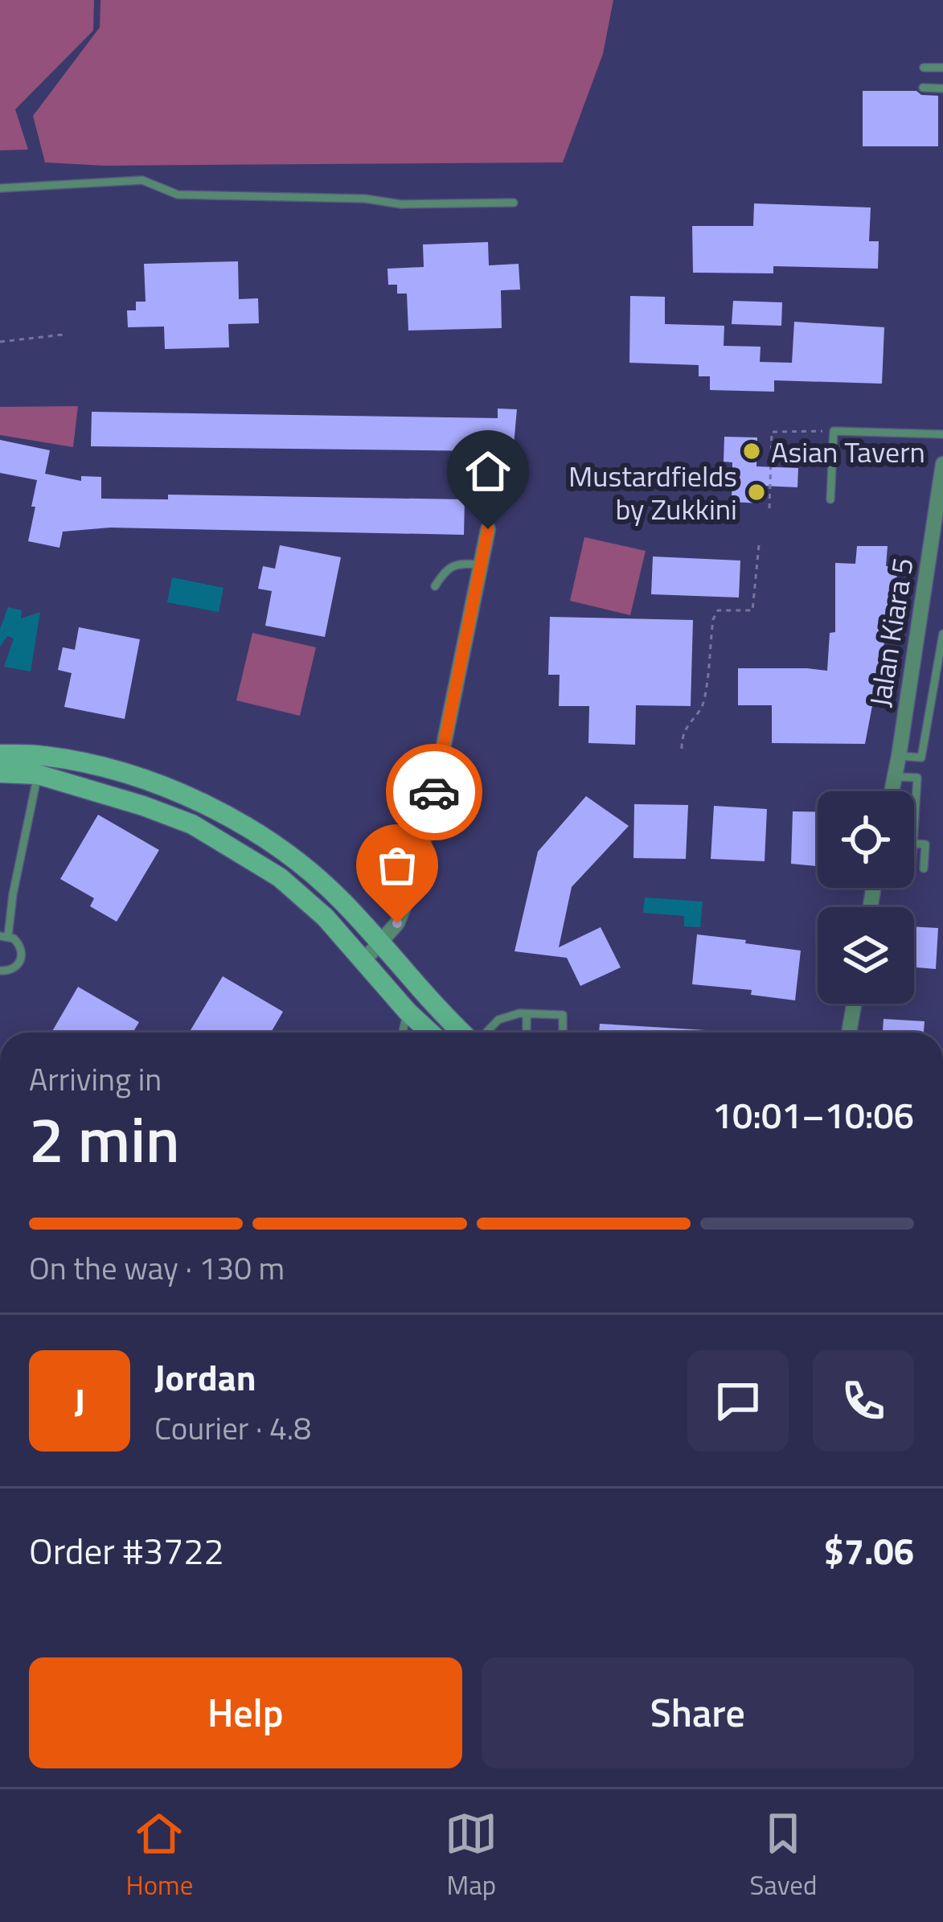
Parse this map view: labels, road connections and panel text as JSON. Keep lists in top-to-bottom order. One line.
{"streets":{"street":["Jalan Kiara 5"]},"places":["Asian Tavern","Mustardfields by Zukkini"],"page":{"heading":["2 min","Arriving in","10:01–10:06"],"panel":["Jordan","Courier · 4.8","Order #3722","$7.06"],"bar":"On the way · 130 m","round":"J","buttons":["Help","Share"],"tabs":["Home","Map","Saved"]}}
